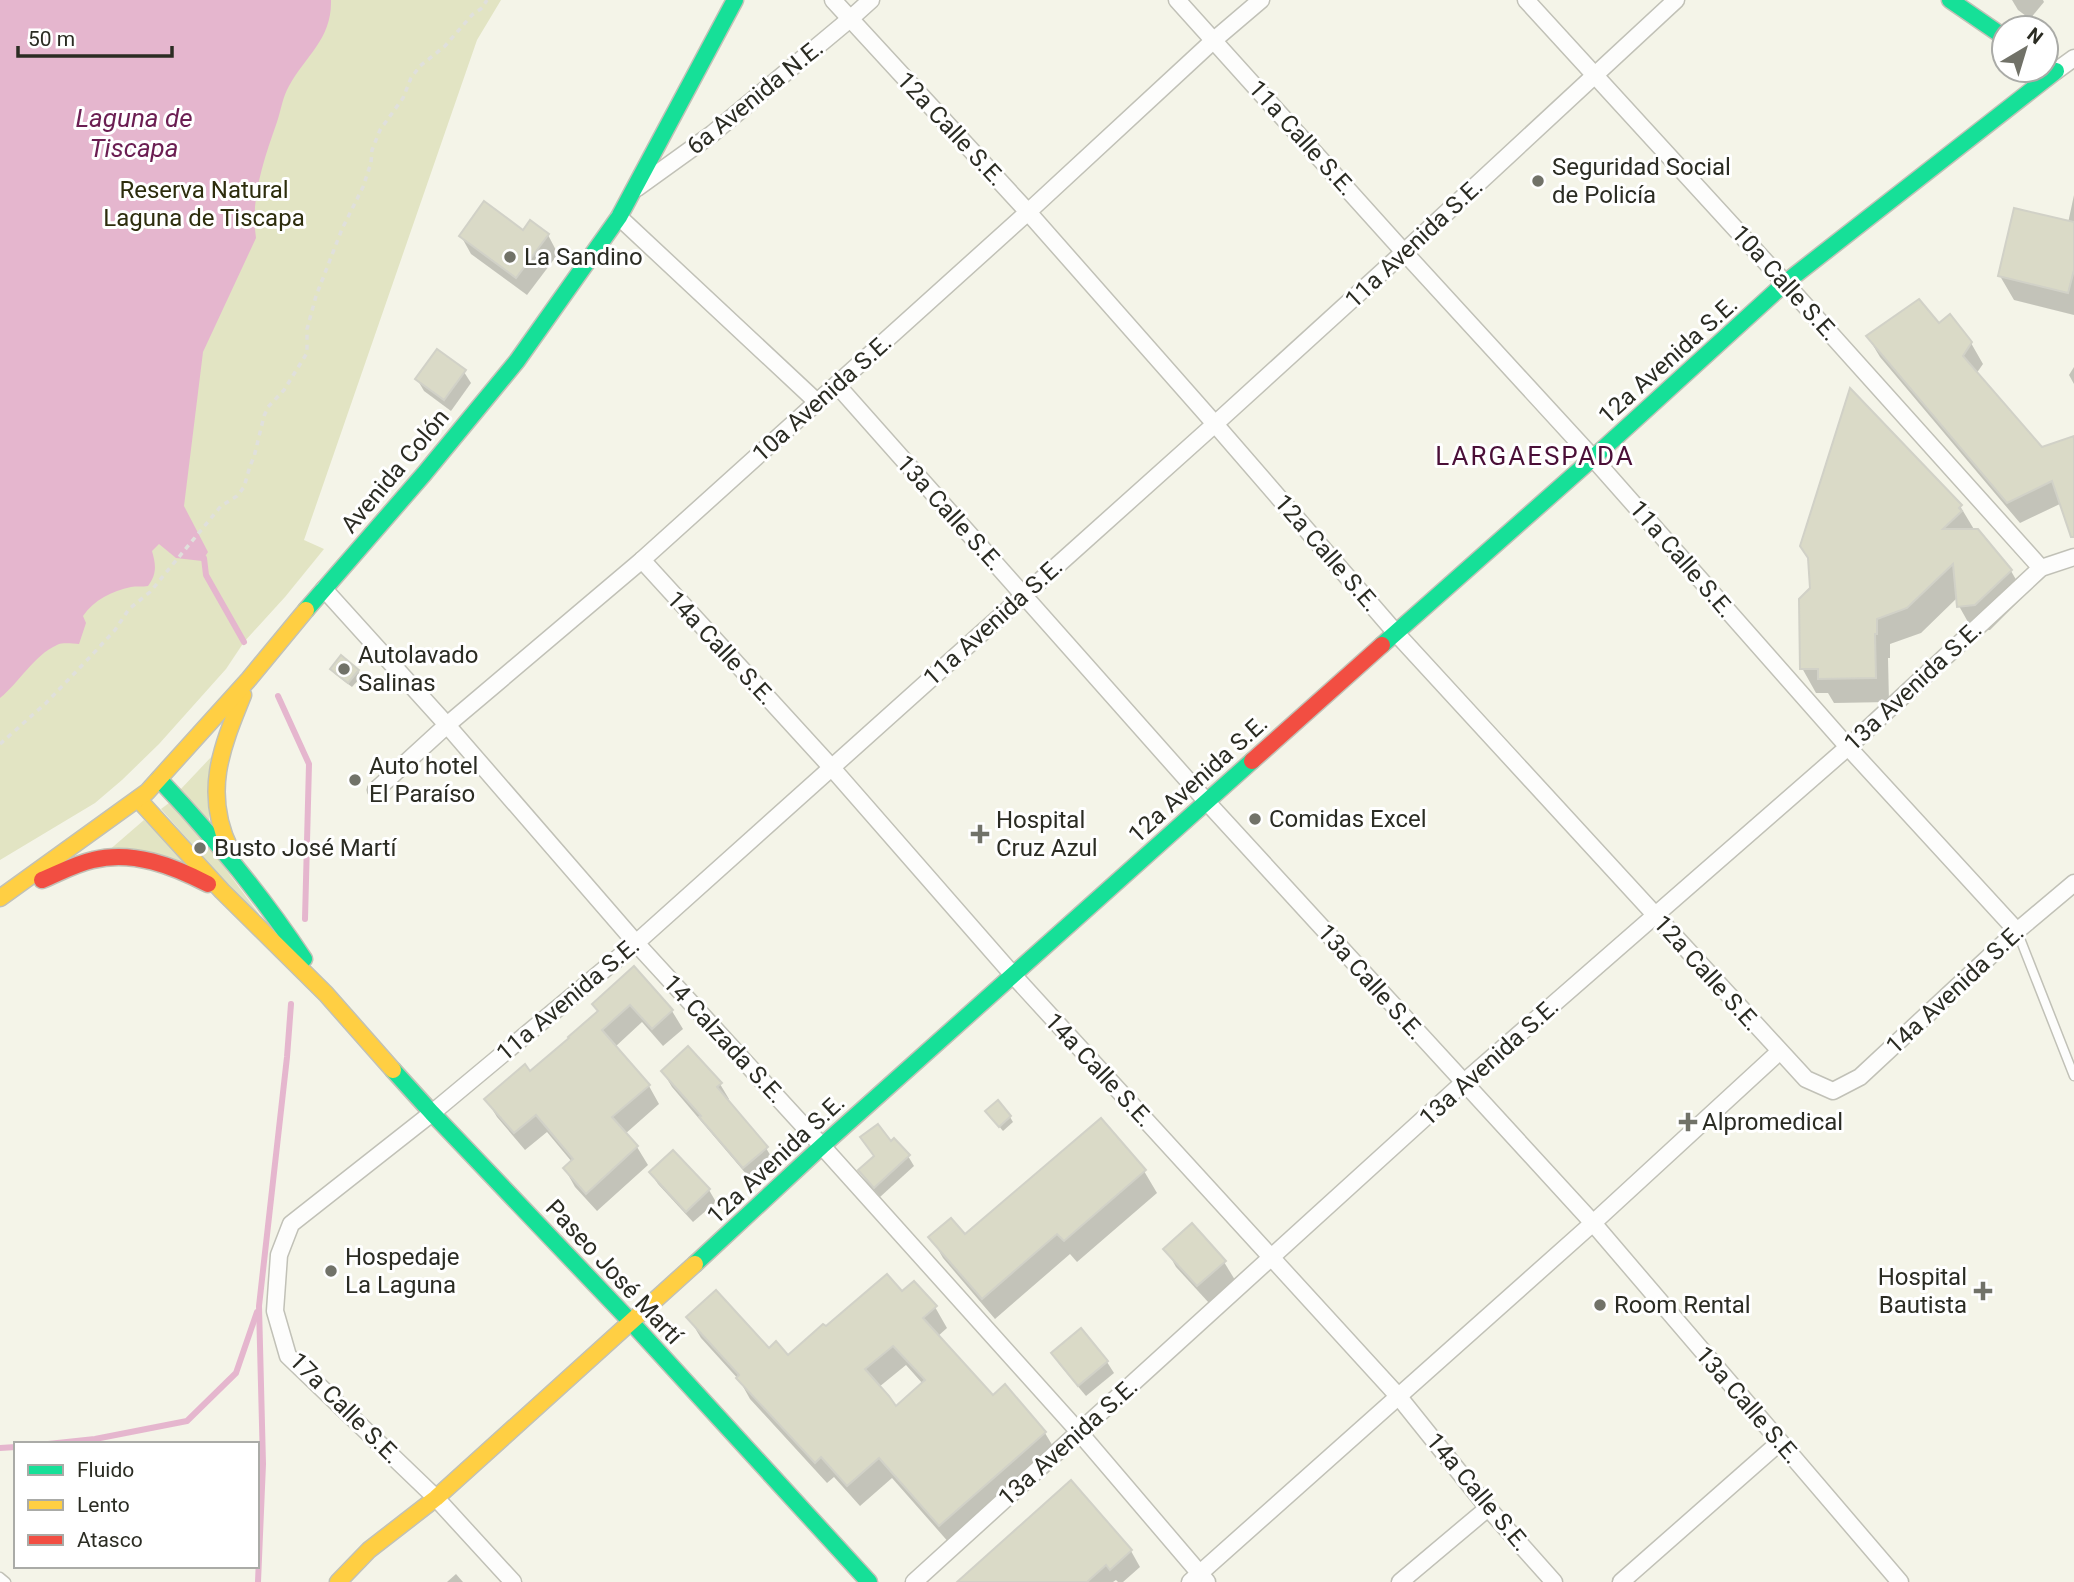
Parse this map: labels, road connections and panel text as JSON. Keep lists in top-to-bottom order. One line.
{"streets":{"main road":["12a Avenida S.E.","Avenida Colón","Paseo José Martí"],"street":["6a Avenida N.E.","12a Calle S.E.","11a Calle S.E.","11a Avenida S.E.","10a Calle S.E.","10a Avenida S.E.","13a Calle S.E.","14a Calle S.E.","13a Avenida S.E.","14a Avenida S.E.","14 Calzada S.E.","17a Calle S.E."]},"crossings":[["6a Avenida N.E.","12a Calle S.E."],["6a Avenida N.E.","Avenida Colón"],["12a Calle S.E.","11a Avenida S.E."],["12a Calle S.E.","12a Avenida S.E."],["12a Calle S.E.","10a Avenida S.E."],["12a Calle S.E.","13a Avenida S.E."],["12a Calle S.E.","14a Avenida S.E."],["11a Calle S.E.","11a Avenida S.E."],["11a Calle S.E.","12a Avenida S.E."],["11a Calle S.E.","10a Avenida S.E."],["11a Calle S.E.","13a Avenida S.E."],["11a Calle S.E.","14a Avenida S.E."],["11a Avenida S.E.","10a Calle S.E."],["11a Avenida S.E.","13a Calle S.E."],["11a Avenida S.E.","14a Calle S.E."],["11a Avenida S.E.","14 Calzada S.E."],["11a Avenida S.E.","Paseo José Martí"],["11a Avenida S.E.","17a Calle S.E."],["10a Calle S.E.","12a Avenida S.E."],["10a Calle S.E.","13a Avenida S.E."],["12a Avenida S.E.","13a Calle S.E."],["12a Avenida S.E.","14a Calle S.E."],["12a Avenida S.E.","14 Calzada S.E."],["12a Avenida S.E.","Paseo José Martí"],["12a Avenida S.E.","17a Calle S.E."],["10a Avenida S.E.","13a Calle S.E."],["10a Avenida S.E.","14a Calle S.E."],["10a Avenida S.E.","14 Calzada S.E."],["Avenida Colón","14 Calzada S.E."],["Avenida Colón","Paseo José Martí"],["13a Calle S.E.","13a Avenida S.E."],["14a Calle S.E.","13a Avenida S.E."],["13a Avenida S.E.","14 Calzada S.E."]],"districts":["LARGAESPADA"],"water":["Laguna de Tiscapa"],"parks":["Reserva Natural Laguna de Tiscapa"],"places":{"other":["Seguridad Social de Policía","La Sandino","Autolavado Salinas","Auto hotel El Paraíso","Comidas Excel","Busto José Martí","Hospedaje La Laguna","Room Rental"],"health":["Hospital Cruz Azul","Alpromedical","Hospital Bautista"]},"legend":["Fluido","Lento","Atasco"],"scale_bar":"50 m","north":"top right"}
